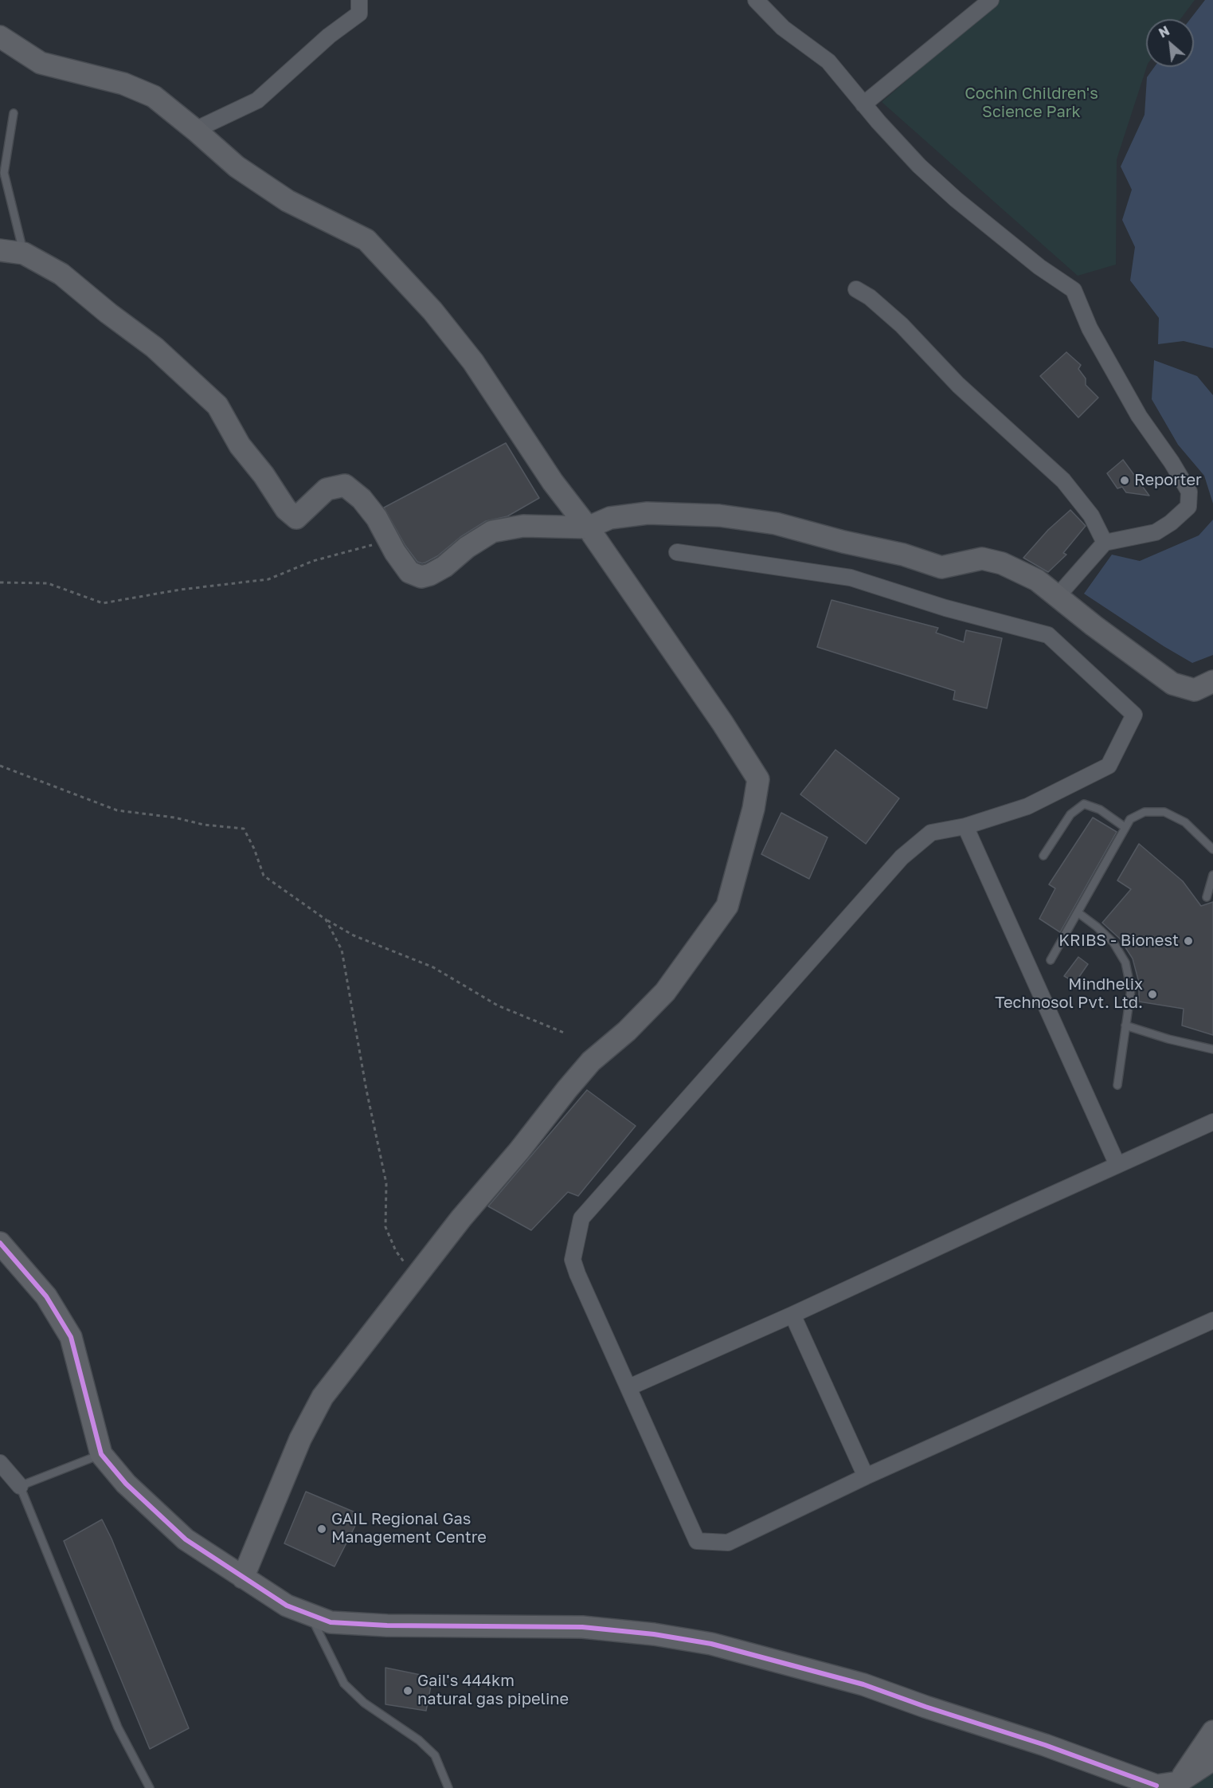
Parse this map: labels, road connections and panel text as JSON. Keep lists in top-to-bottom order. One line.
{"parks":["Cochin Children's Science Park"],"places":["Reporter","KRIBS - Bionest","Mindhelix Technosol Pvt. Ltd.","GAIL Regional Gas Management Centre","Gail's 444km natural gas pipeline"],"north":"top left"}
